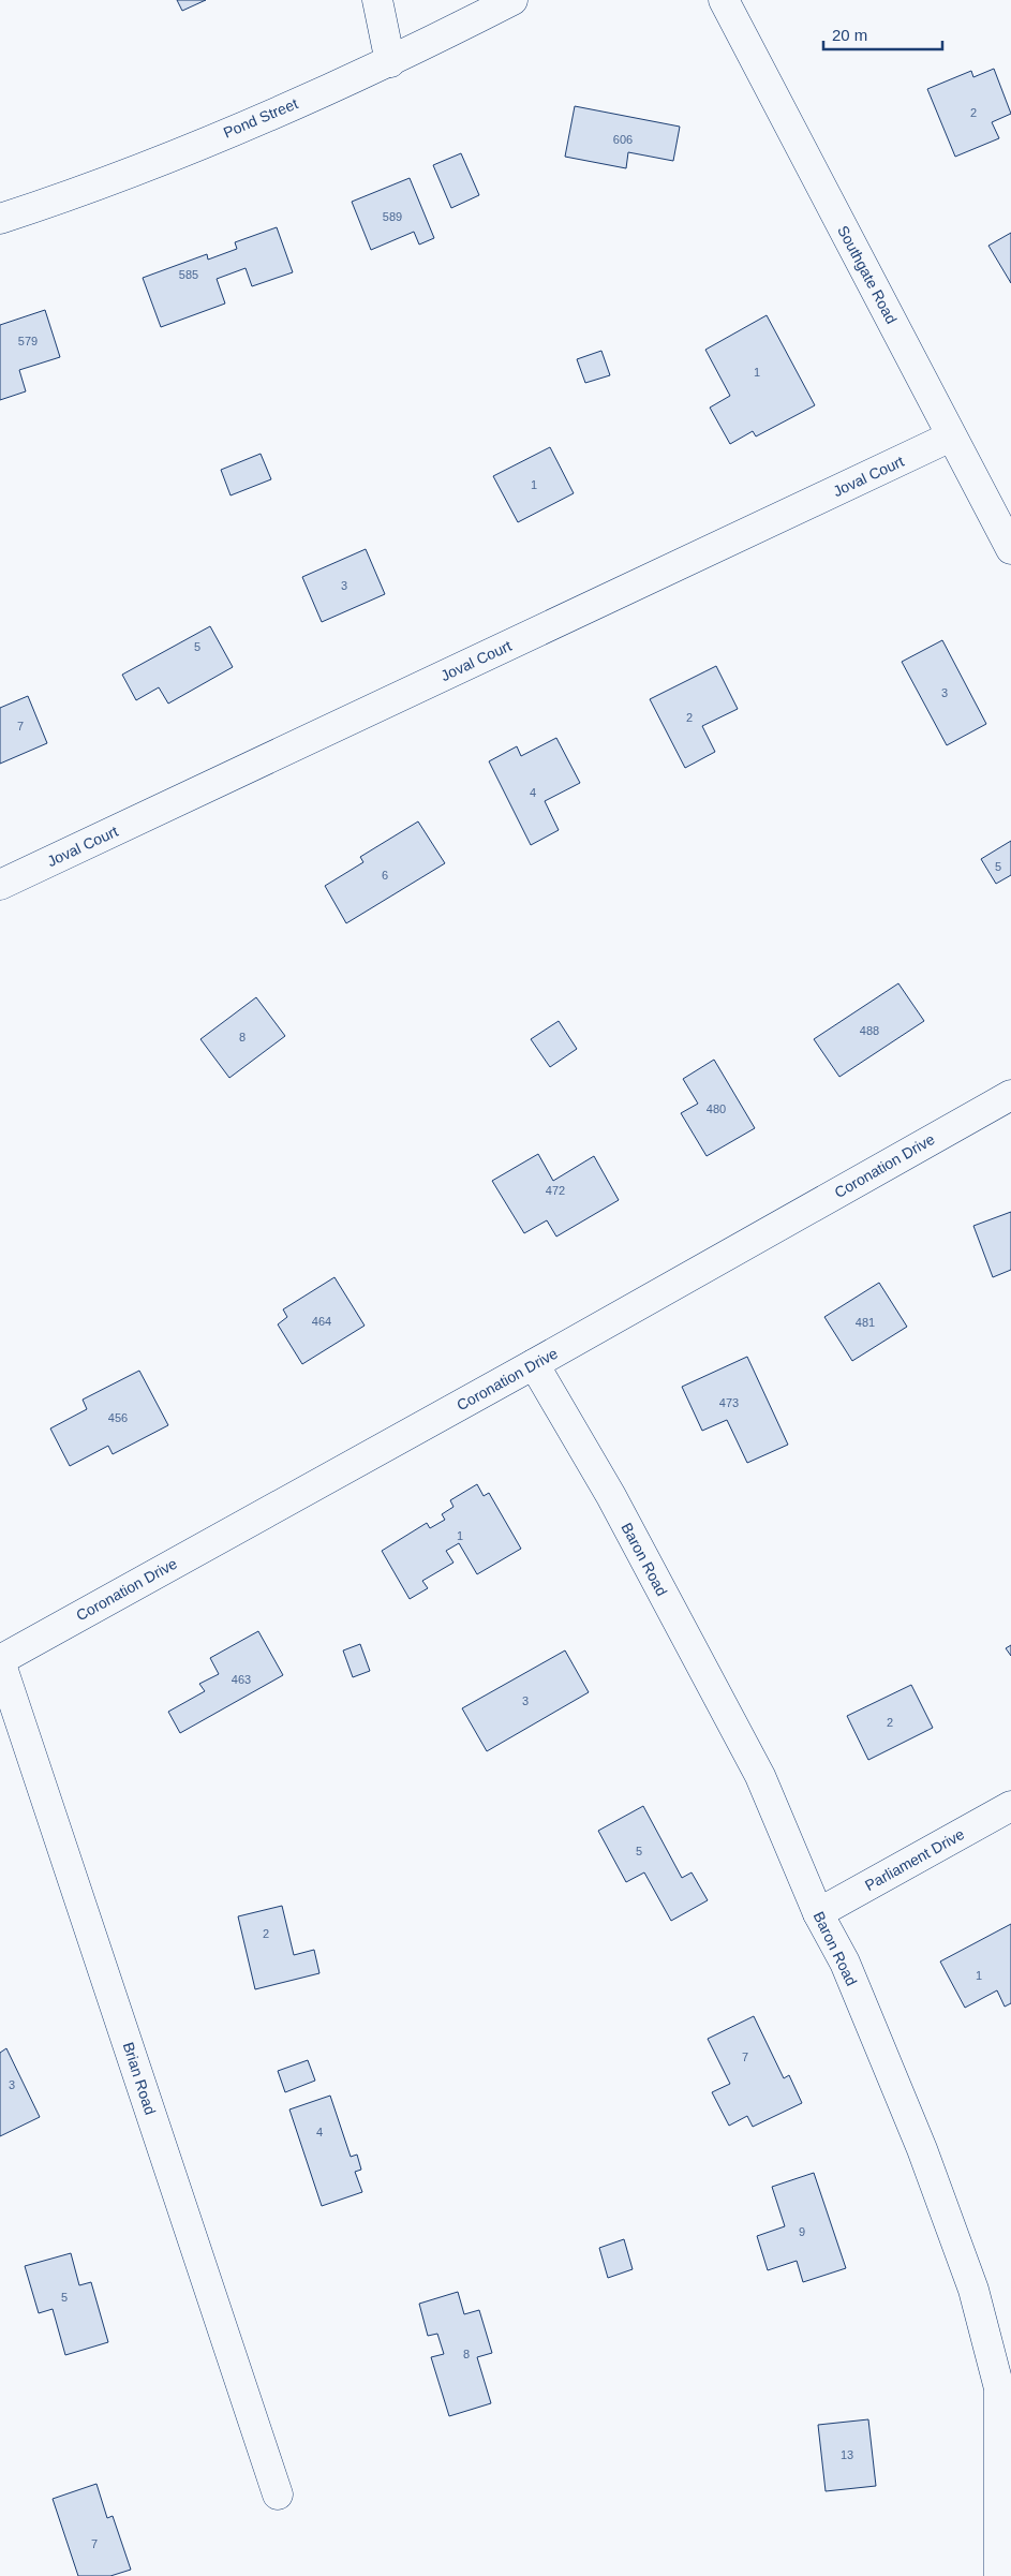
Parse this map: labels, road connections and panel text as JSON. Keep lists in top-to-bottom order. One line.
{"streets":{"street":["Pond Street","Southgate Road","Joval Court","Coronation Drive","Baron Road","Parliament Drive","Brian Road"]},"crossings":[["Southgate Road","Joval Court"],["Coronation Drive","Baron Road"],["Coronation Drive","Brian Road"],["Baron Road","Parliament Drive"]],"house_numbers":["2","606","589","585","579","1","1","3","5","3","2","7","4","5","6","488","8","480","472","464","481","473","456","1","463","3","2","5","2","1","7","3","4","9","5","8","13","7"],"scale_bar":"20 m"}
